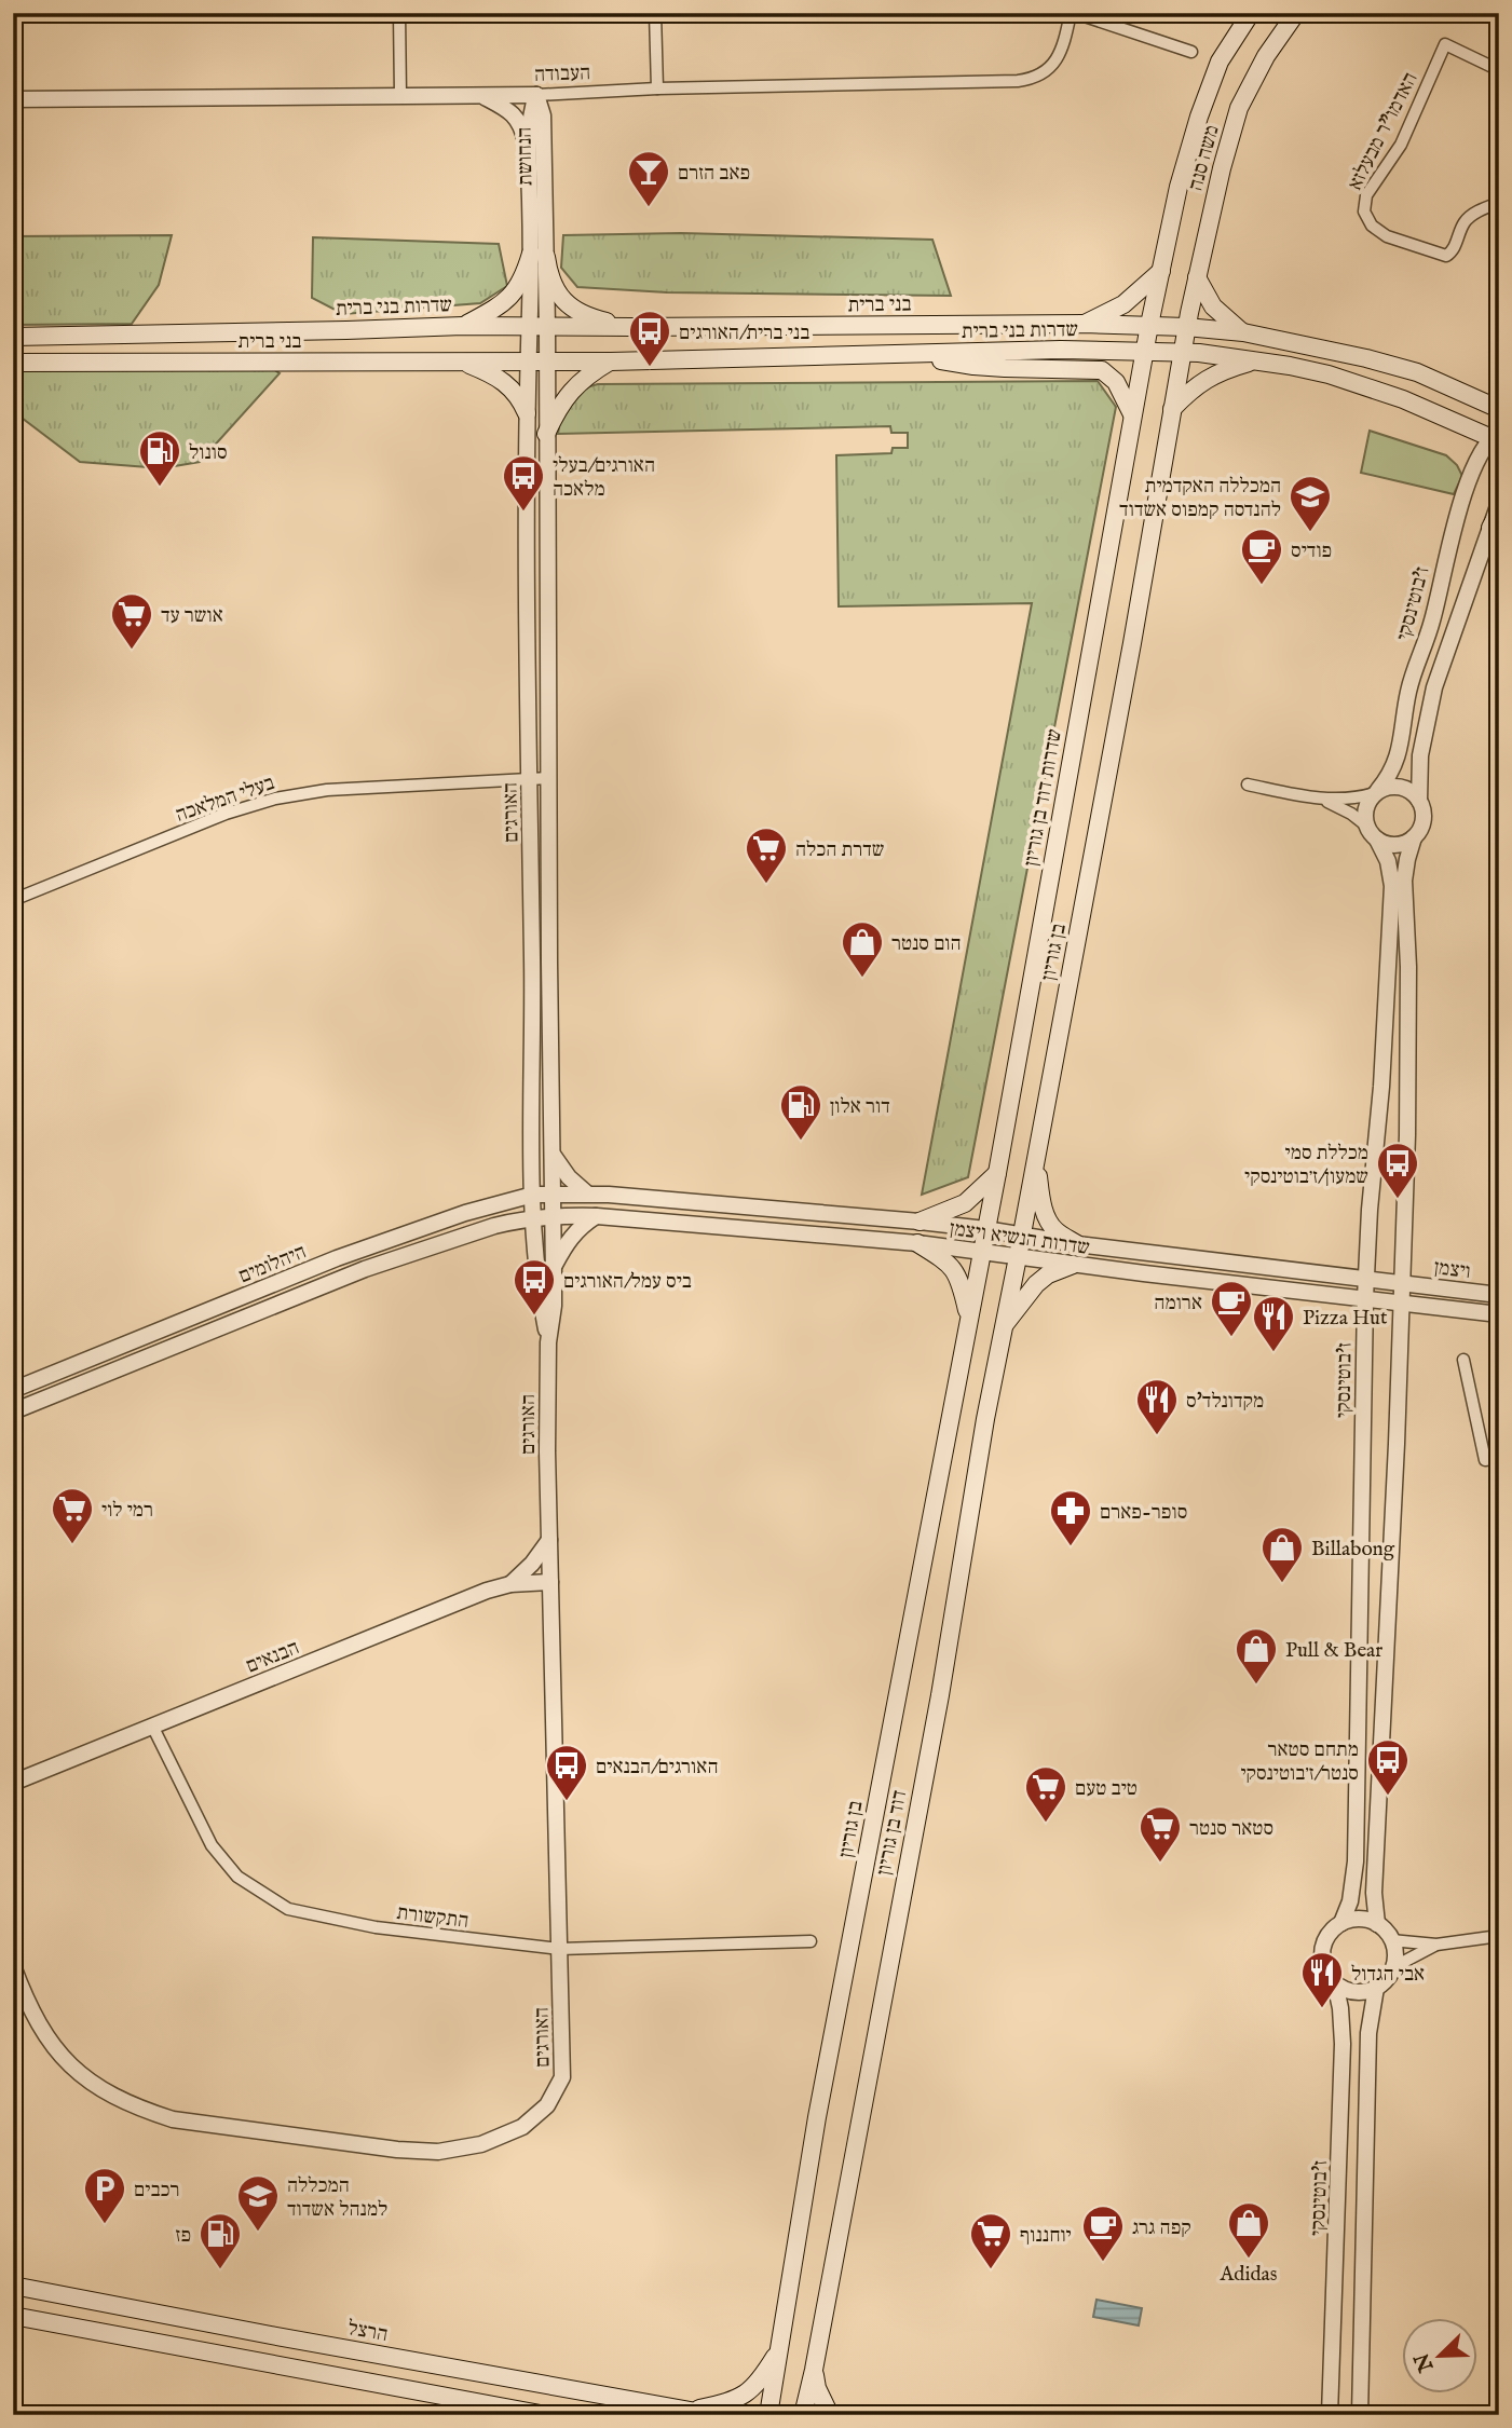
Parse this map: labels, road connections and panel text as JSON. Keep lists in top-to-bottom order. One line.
{"streets":{"main road":["משה סנה","בני ברית","שדרות בני ברית","שדרות דוד בן גוריון","בן גוריון","דוד בן גוריון","הרצל"],"street":["העבודה","האדמו\"ר מבעלזא","הנחושת","ז'בוטינסקי","בעלי המלאכה","האורגים","שדרות הנשיא ויצמן","היהלומים","ויצמן","הבנאים","התקשורת"]},"crossings":[["העבודה","הנחושת"],["הנחושת","שדרות בני ברית"],["הנחושת","האורגים"],["משה סנה","שדרות בני ברית"],["משה סנה","שדרות דוד בן גוריון"],["בני ברית","שדרות בני ברית"],["בני ברית","האורגים"],["שדרות בני ברית","ז'בוטינסקי"],["שדרות בני ברית","שדרות דוד בן גוריון"],["שדרות בני ברית","האורגים"],["ז'בוטינסקי","שדרות הנשיא ויצמן"],["בעלי המלאכה","האורגים"],["שדרות דוד בן גוריון","בן גוריון"],["שדרות דוד בן גוריון","שדרות הנשיא ויצמן"],["האורגים","שדרות הנשיא ויצמן"],["האורגים","היהלומים"],["האורגים","הבנאים"],["האורגים","התקשורת"],["בן גוריון","שדרות הנשיא ויצמן"],["שדרות הנשיא ויצמן","היהלומים"],["שדרות הנשיא ויצמן","ויצמן"],["שדרות הנשיא ויצמן","דוד בן גוריון"],["הבנאים","התקשורת"]],"places":{"bar":["פאב הזרם"],"bus stop":["בני ברית/האורגים","האורגים/בעלי מלאכה","מכללת סמי שמעון/ז׳בוטינסקי","ביס עמל/האורגים","מתחם סטאר סנטר/ז׳בוטינסקי","האורגים/הבנאים"],"fuel station":["סונול","דור אלון","פז"],"school or university":["המכללה האקדמית להנדסה קמפוס אשדוד","המכללה למנהל אשדוד"],"cafe":["פודיס","ארומה","קפה גרג"],"supermarket":["אושר עד","שדרת הכלה","רמי לוי","טיב טעם","סטאר סנטר","יוחננוף"],"shop":["הום סנטר","Billabong","Pull & Bear","Adidas"],"restaurant":["Pizza Hut","מקדונלד'ס","אבי הגדול"],"pharmacy":["סופר-פארם"],"parking":["רכבים"]},"north":"bottom left"}
